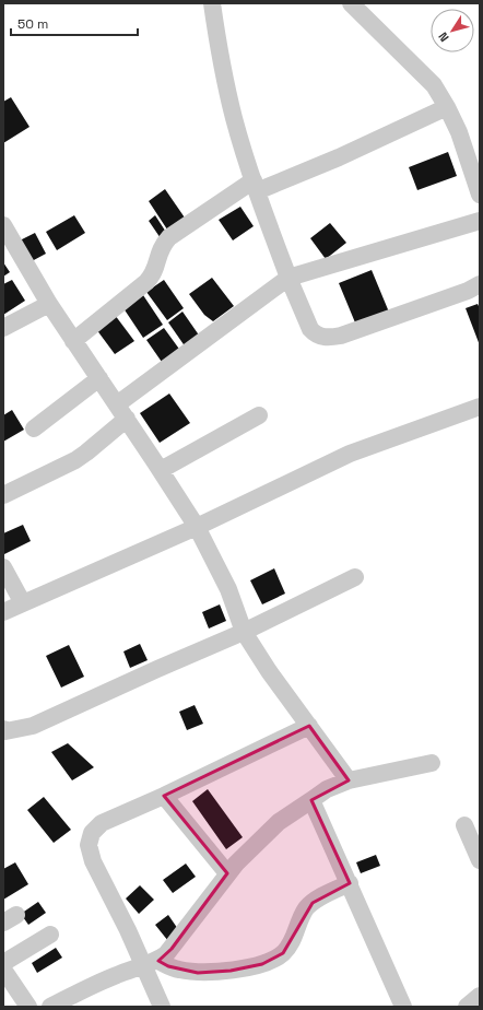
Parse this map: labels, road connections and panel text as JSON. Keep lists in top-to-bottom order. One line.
{"scale_bar":"50 m","north":"bottom left"}
